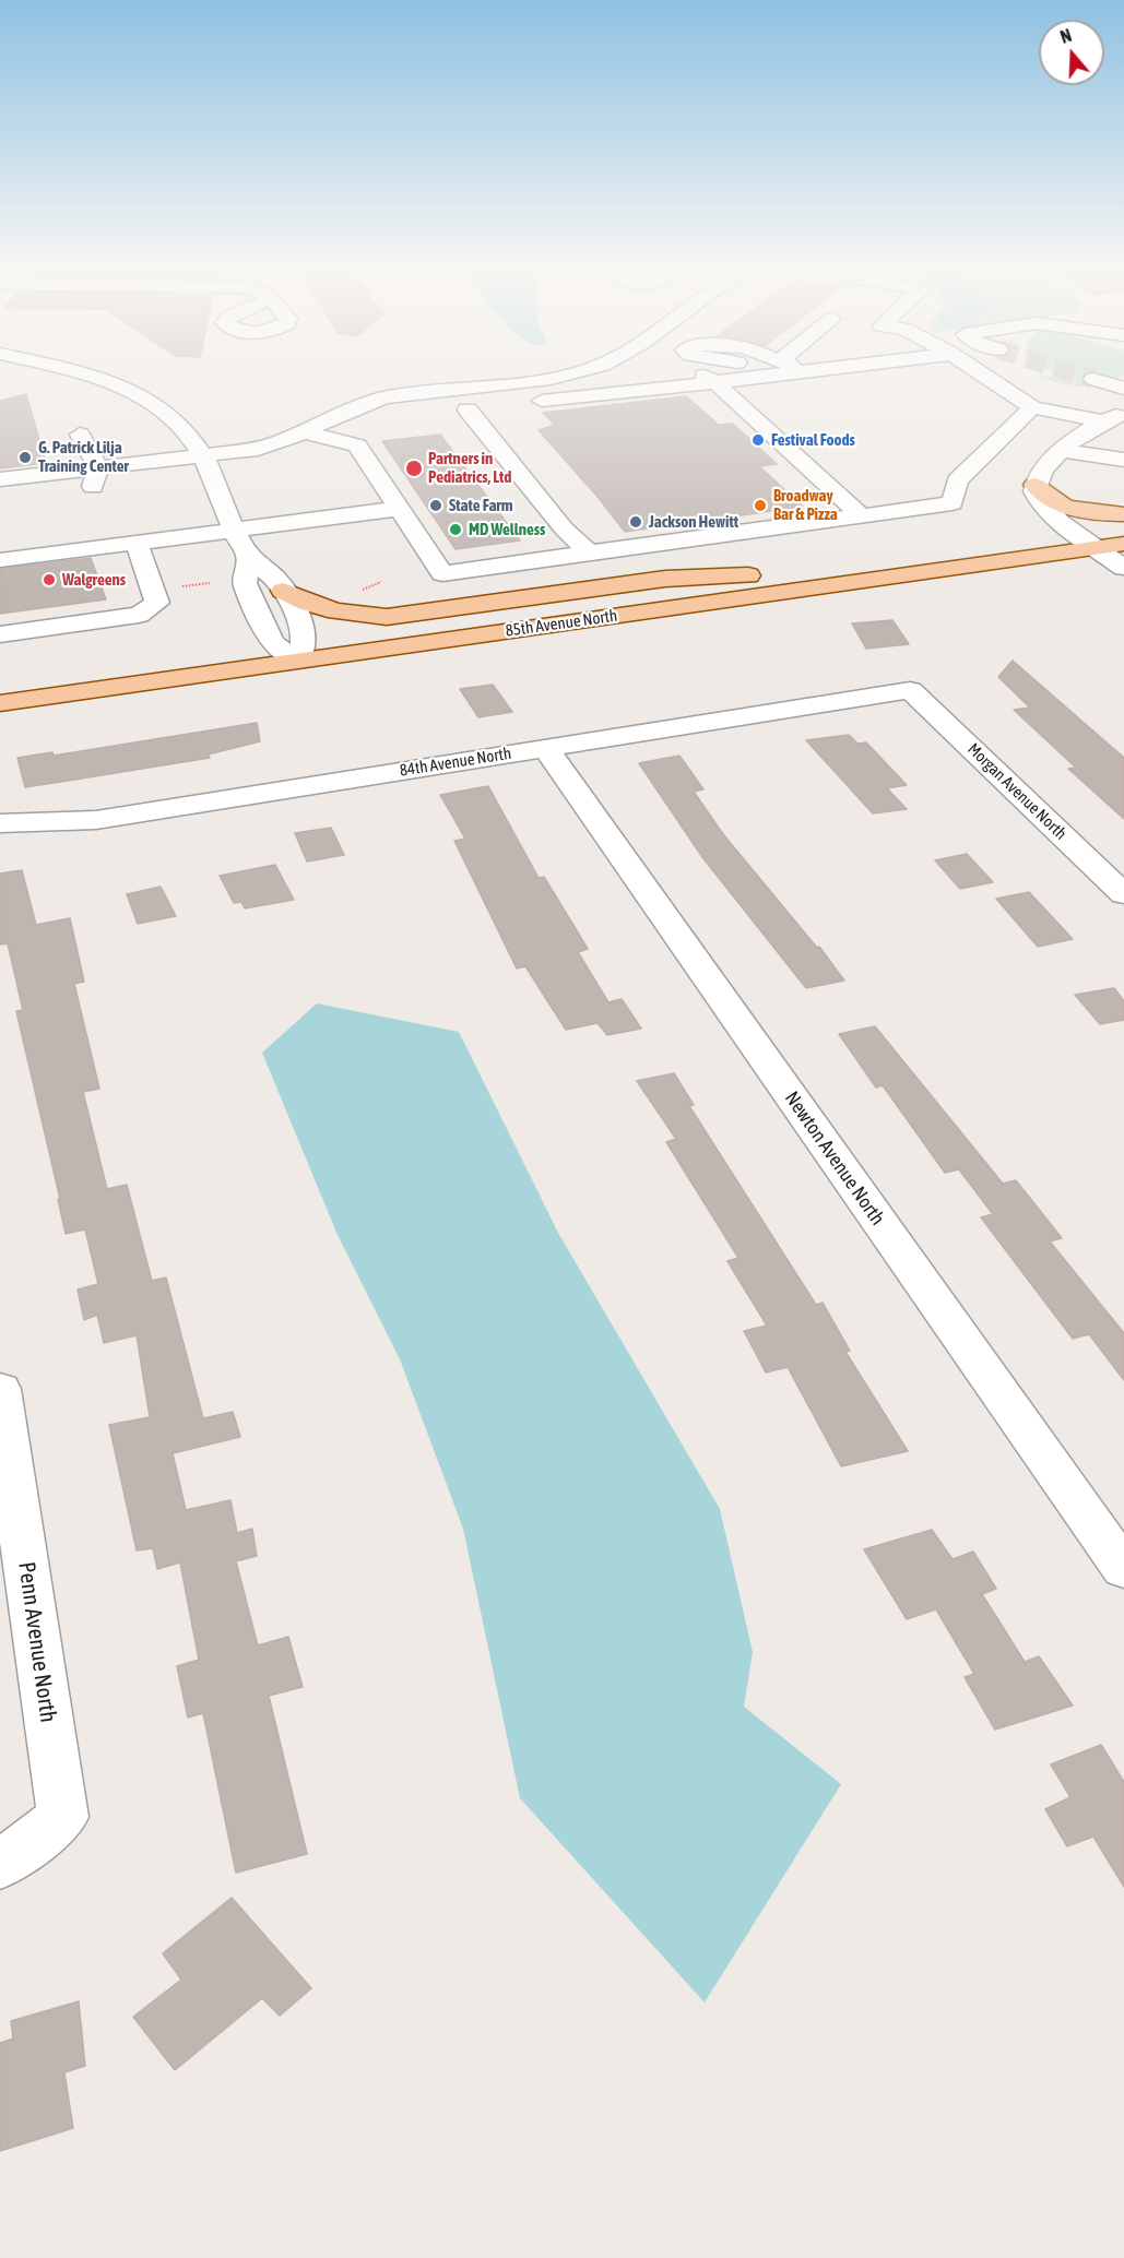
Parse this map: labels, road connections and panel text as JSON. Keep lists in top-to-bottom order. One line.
{"streets":{"main road":["85th Avenue North"],"street":["84th Avenue North","Morgan Avenue North","Newton Avenue North","Penn Avenue North"]},"crossings":[["84th Avenue North","Morgan Avenue North"],["84th Avenue North","Newton Avenue North"]],"places":["Festival Foods","G. Patrick Lilja Training Center","Partners in Pediatrics, Ltd","State Farm","Broadway Bar & Pizza","Jackson Hewitt","MD Wellness","Walgreens"],"north":"top"}
